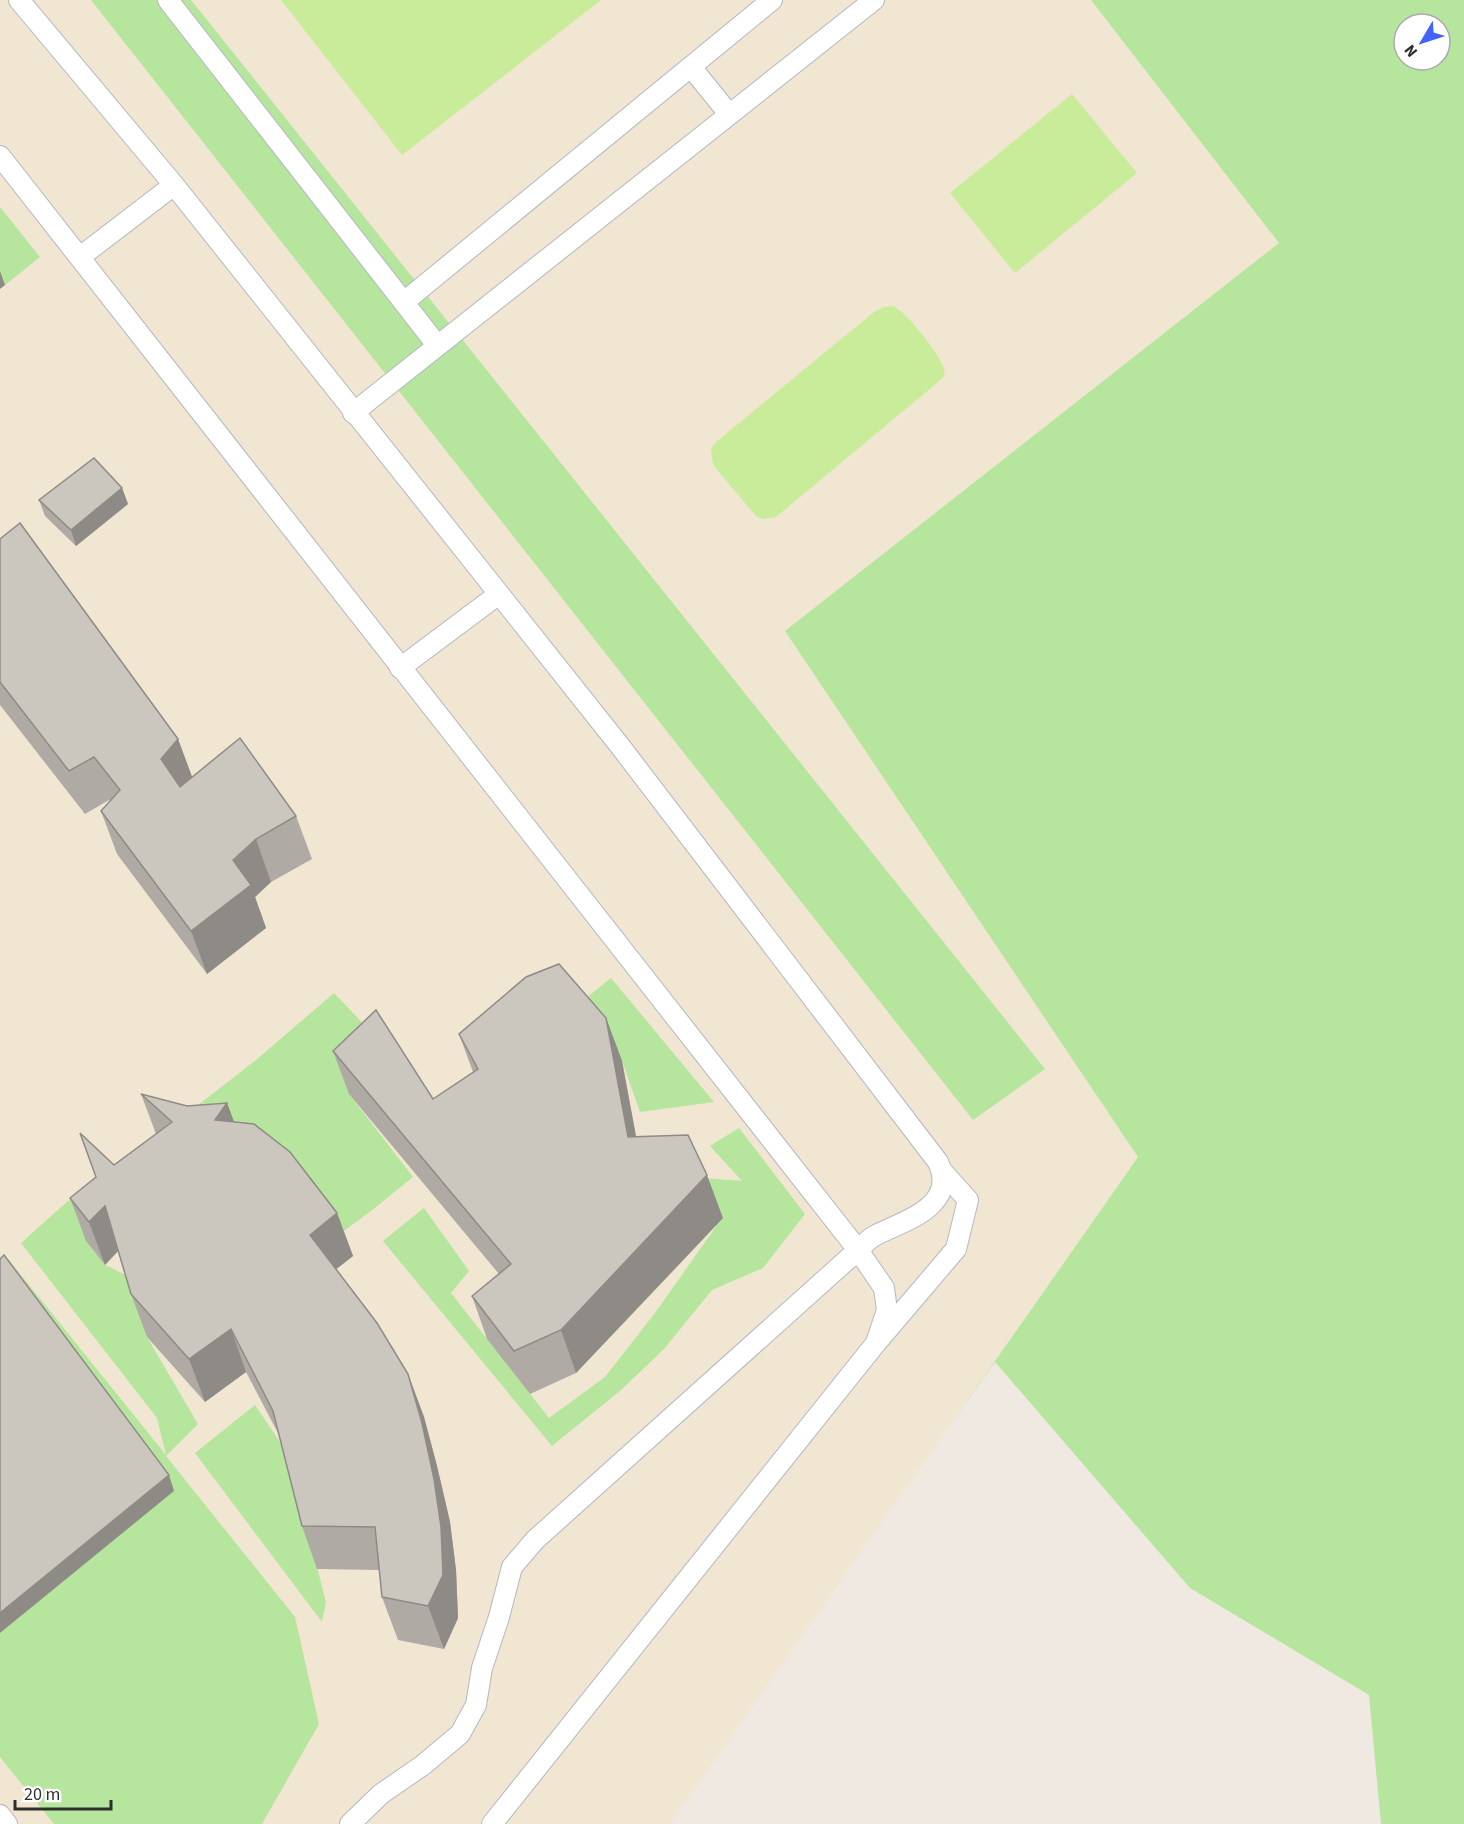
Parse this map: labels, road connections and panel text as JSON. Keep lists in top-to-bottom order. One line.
{"scale_bar":"20 m","north":"bottom left"}
